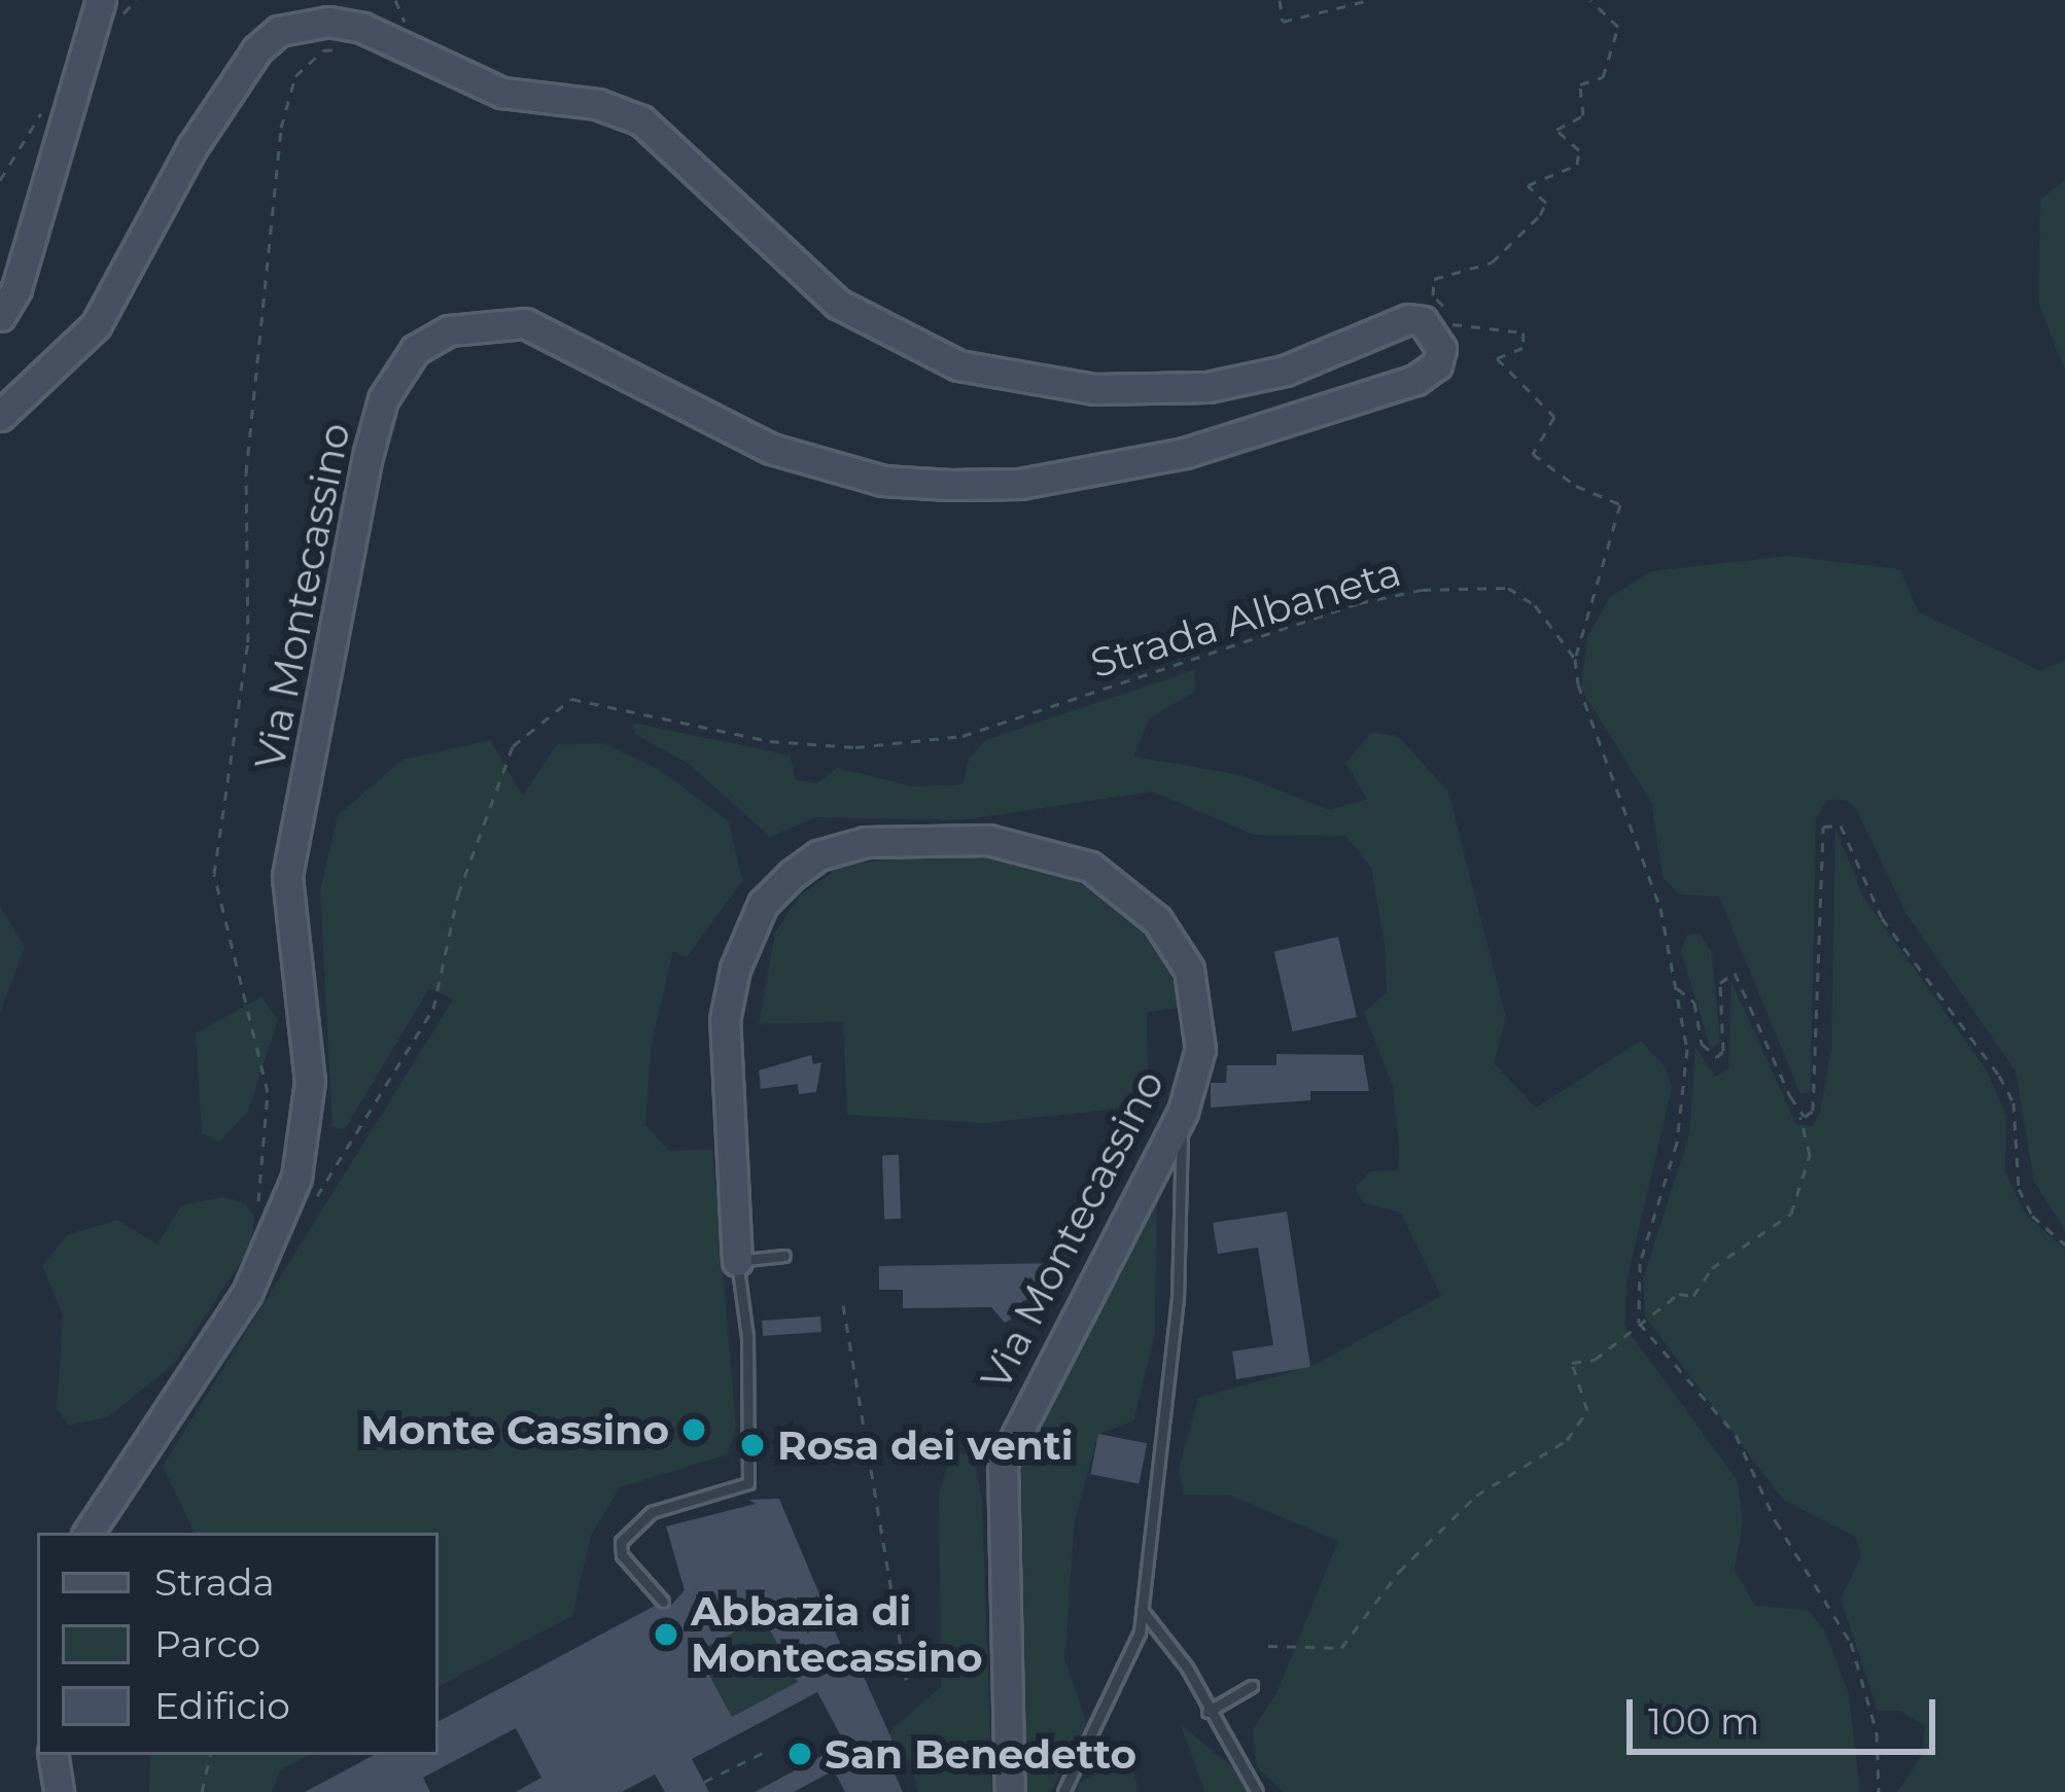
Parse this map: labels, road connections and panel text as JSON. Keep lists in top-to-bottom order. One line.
{"streets":{"street":["Via Montecassino"],"path":["Strada Albaneta"]},"places":["Monte Cassino","Rosa dei venti","Abbazia di Montecassino","San Benedetto"],"legend":["Strada","Parco","Edificio"],"scale_bar":"100 m"}
